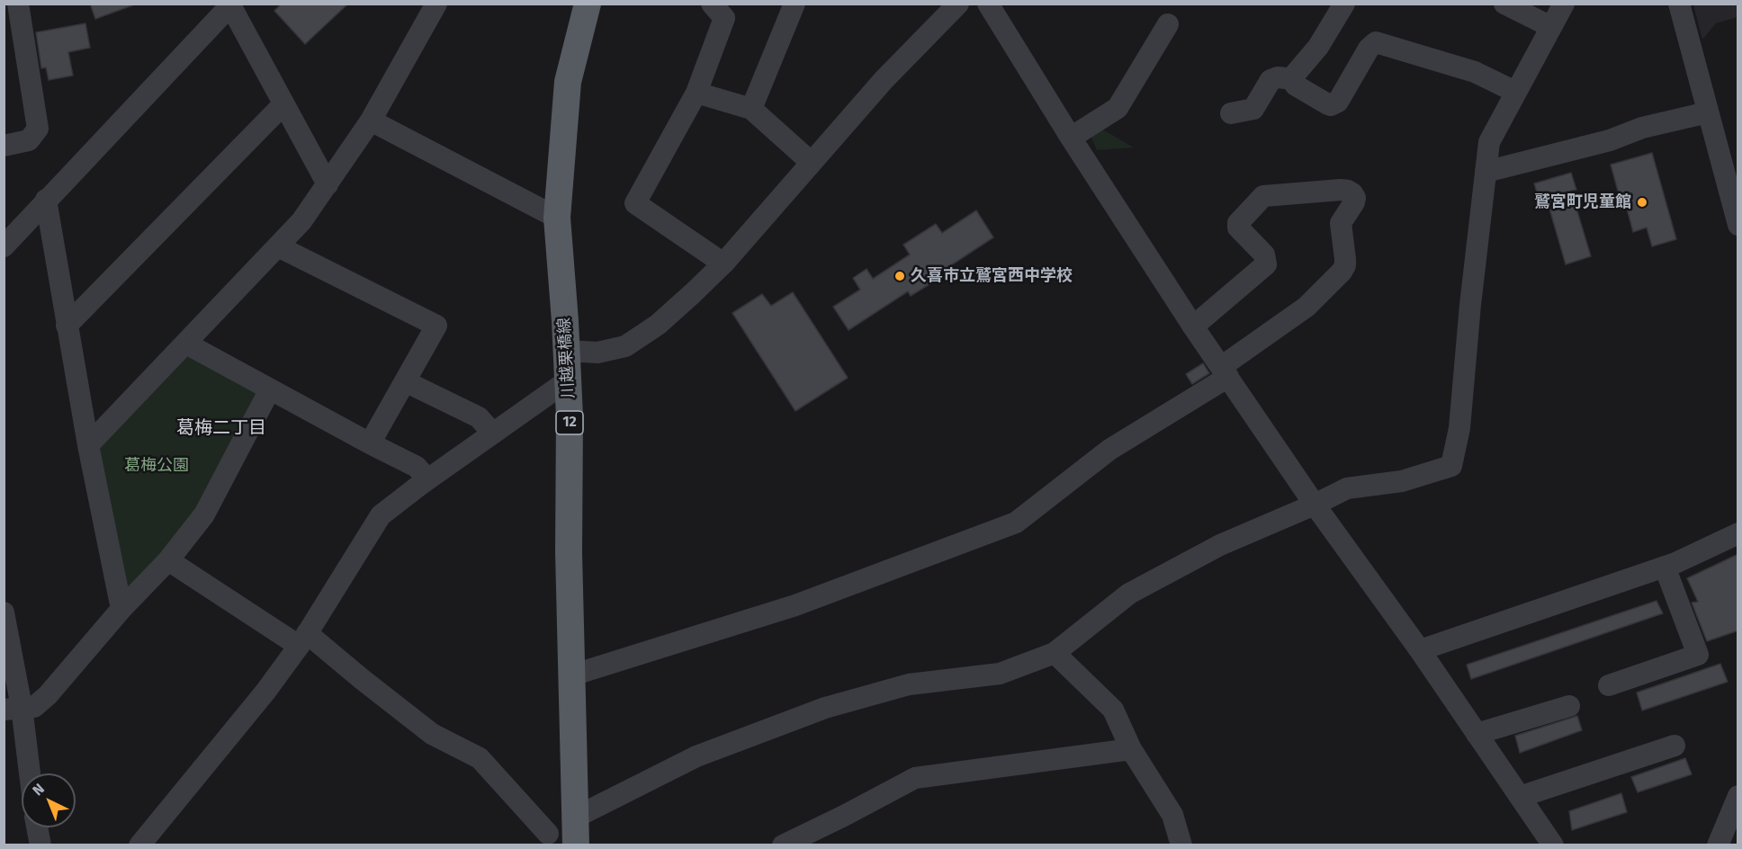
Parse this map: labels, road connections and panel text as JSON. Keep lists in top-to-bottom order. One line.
{"streets":{"main road":["川越栗橋線","12"]},"districts":["葛梅二丁目"],"parks":["葛梅公園"],"places":["鷲宮町児童館","久喜市立鷲宮西中学校"],"north":"top left"}
